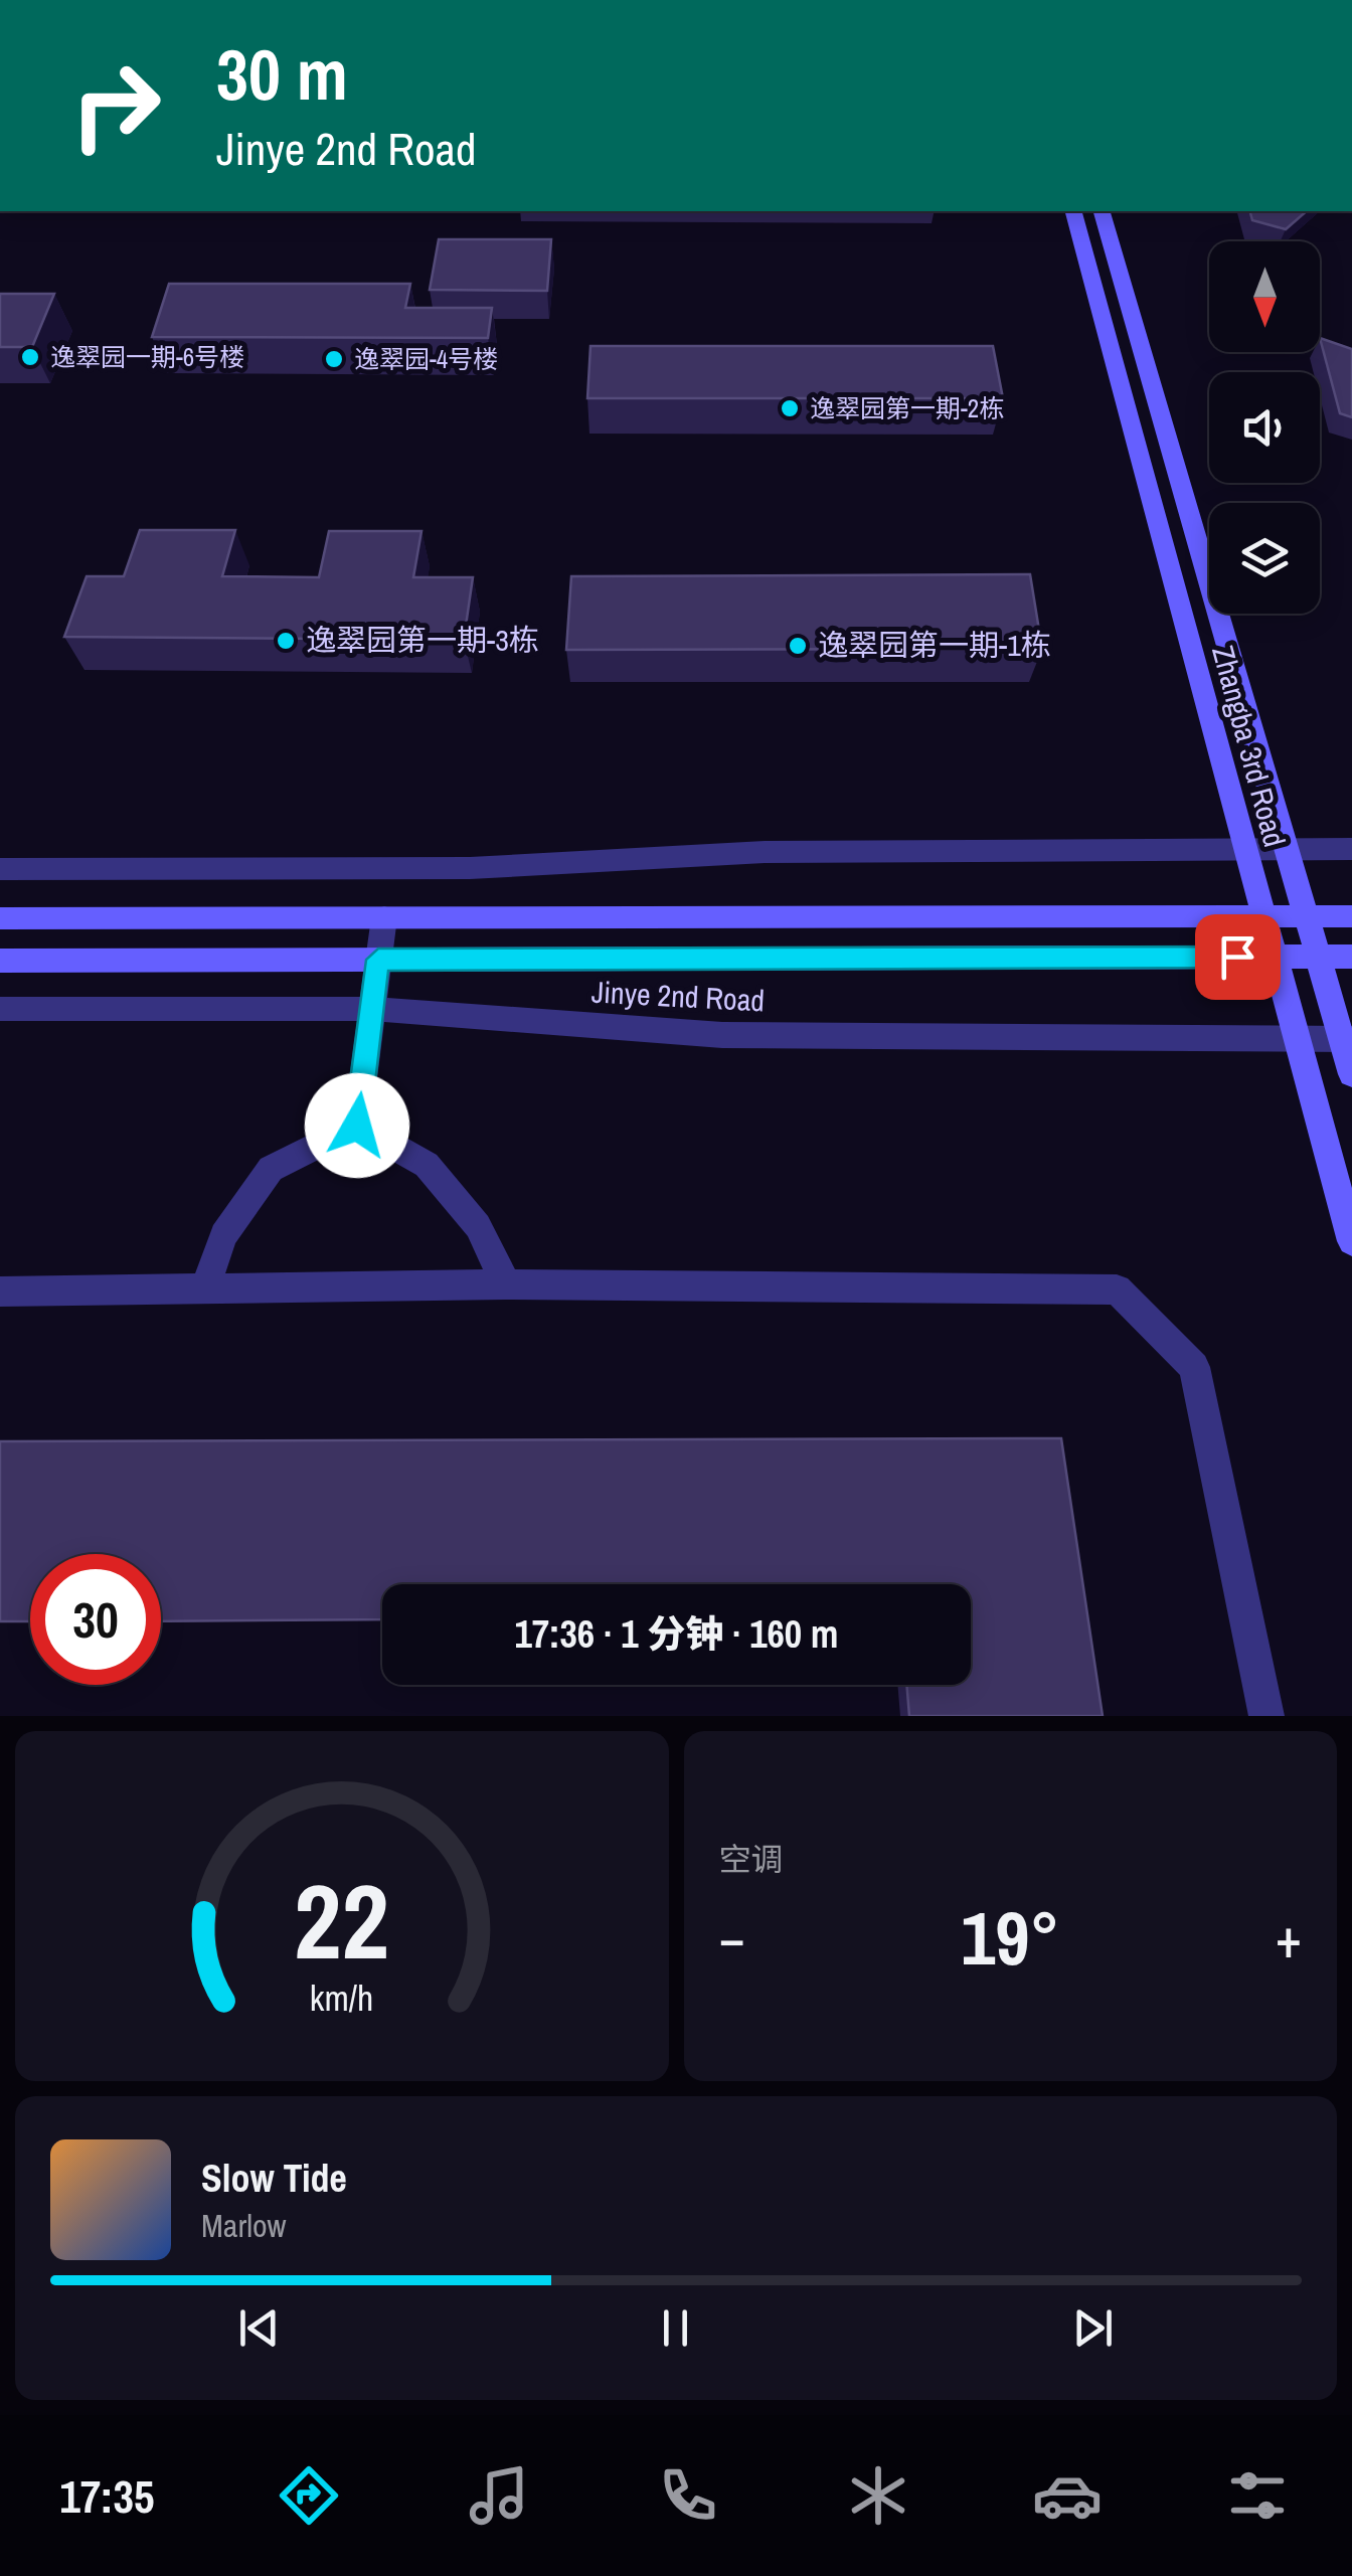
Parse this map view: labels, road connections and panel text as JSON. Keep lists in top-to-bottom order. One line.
{"streets":{"street":["Zhangba 3rd Road","Jinye 2nd Road"]},"crossings":[["Zhangba 3rd Road","Jinye 2nd Road"]],"places":["逸翠园一期-6号楼","逸翠园-4号楼","逸翠园第一期-2栋","逸翠园第一期-3栋","逸翠园第一期-1栋"],"north":"bottom","page":{"turn":["30 m","Jinye 2nd Road"],"limit":"30","trip":"17:36 · 1 分钟 · 160 m","tile":"空调","heat":["−","19°","+"],"song":["Slow Tide","Marlow"],"tabs":"17:35","gauge":["22","km/h"]}}
